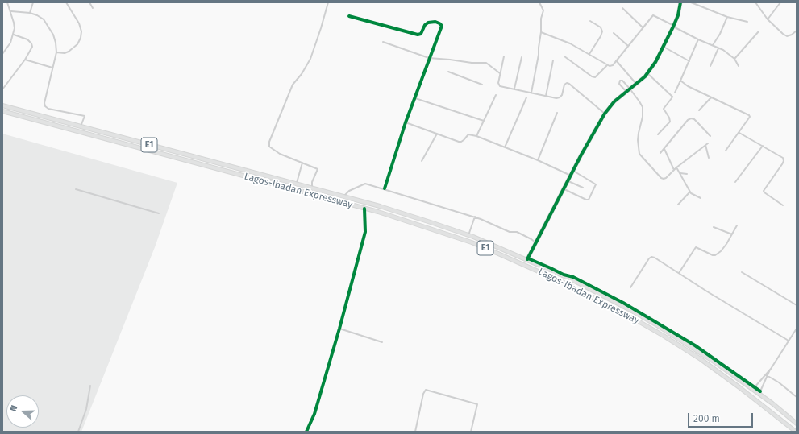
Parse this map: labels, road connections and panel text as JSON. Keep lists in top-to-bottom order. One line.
{"streets":{"highway":["E1","Lagos-Ibadan Expressway"]},"scale_bar":"200 m","north":"left"}
